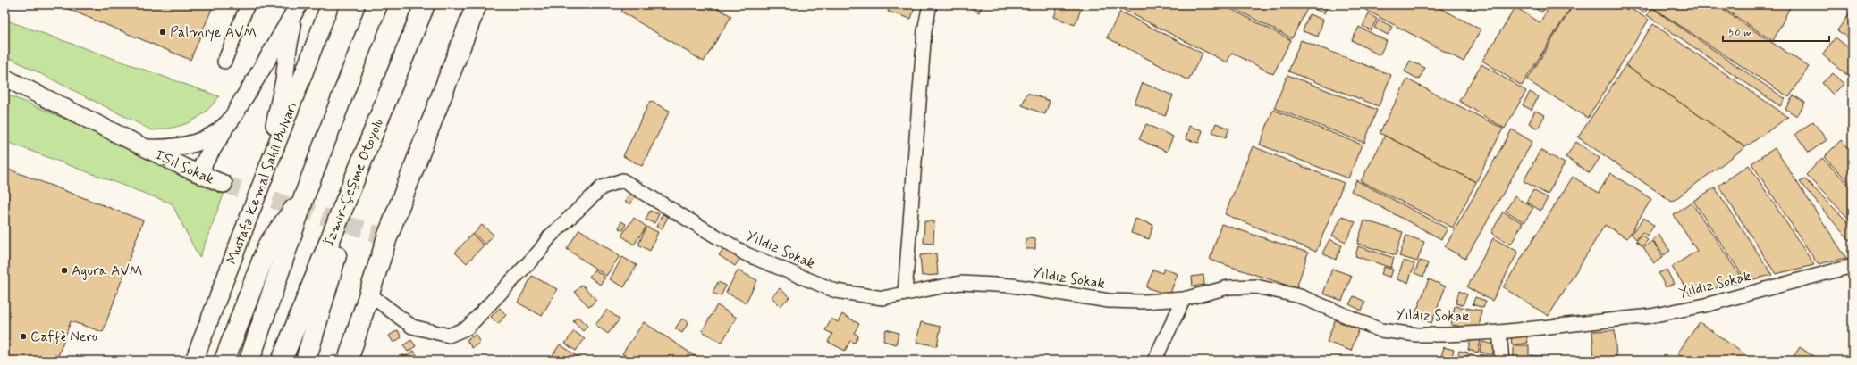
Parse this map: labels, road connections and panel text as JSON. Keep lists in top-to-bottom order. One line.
{"streets":{"main road":["İzmir-Çeşme Otoyolu"],"street":["Işıl Sokak","Mustafa Kemal Sahil Bulvarı","Yıldız Sokak"]},"places":["Palmiye AVM","Agora AVM","Caffè Nero"],"scale_bar":"50 m"}
